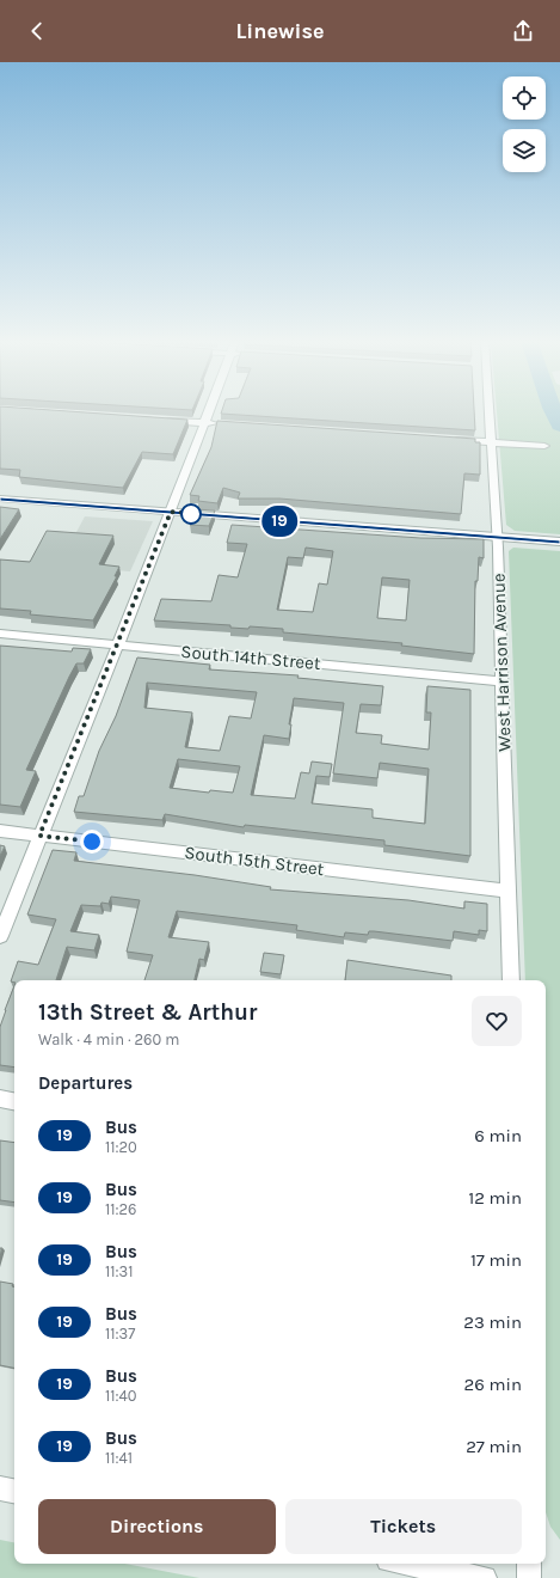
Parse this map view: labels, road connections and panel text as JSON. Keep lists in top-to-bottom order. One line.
{"streets":{"street":["South 14th Street","West Harrison Avenue","South 15th Street"]},"crossings":[["South 14th Street","West Harrison Avenue"],["West Harrison Avenue","South 15th Street"]],"lines":["bus line 19"],"page":{"header":"Linewise","on_map":"19","heading":[["13th Street & Arthur","Walk · 4 min · 260 m"],"Departures"],"list":[{"mark":"19","name":"Bus","note":"11:20","value":"6 min"},{"mark":"19","name":"Bus","note":"11:26","value":"12 min"},{"mark":"19","name":"Bus","note":"11:31","value":"17 min"},{"mark":"19","name":"Bus","note":"11:37","value":"23 min"},{"mark":"19","name":"Bus","note":"11:40","value":"26 min"},{"mark":"19","name":"Bus","note":"11:41","value":"27 min"}],"buttons":["Directions","Tickets"]}}
